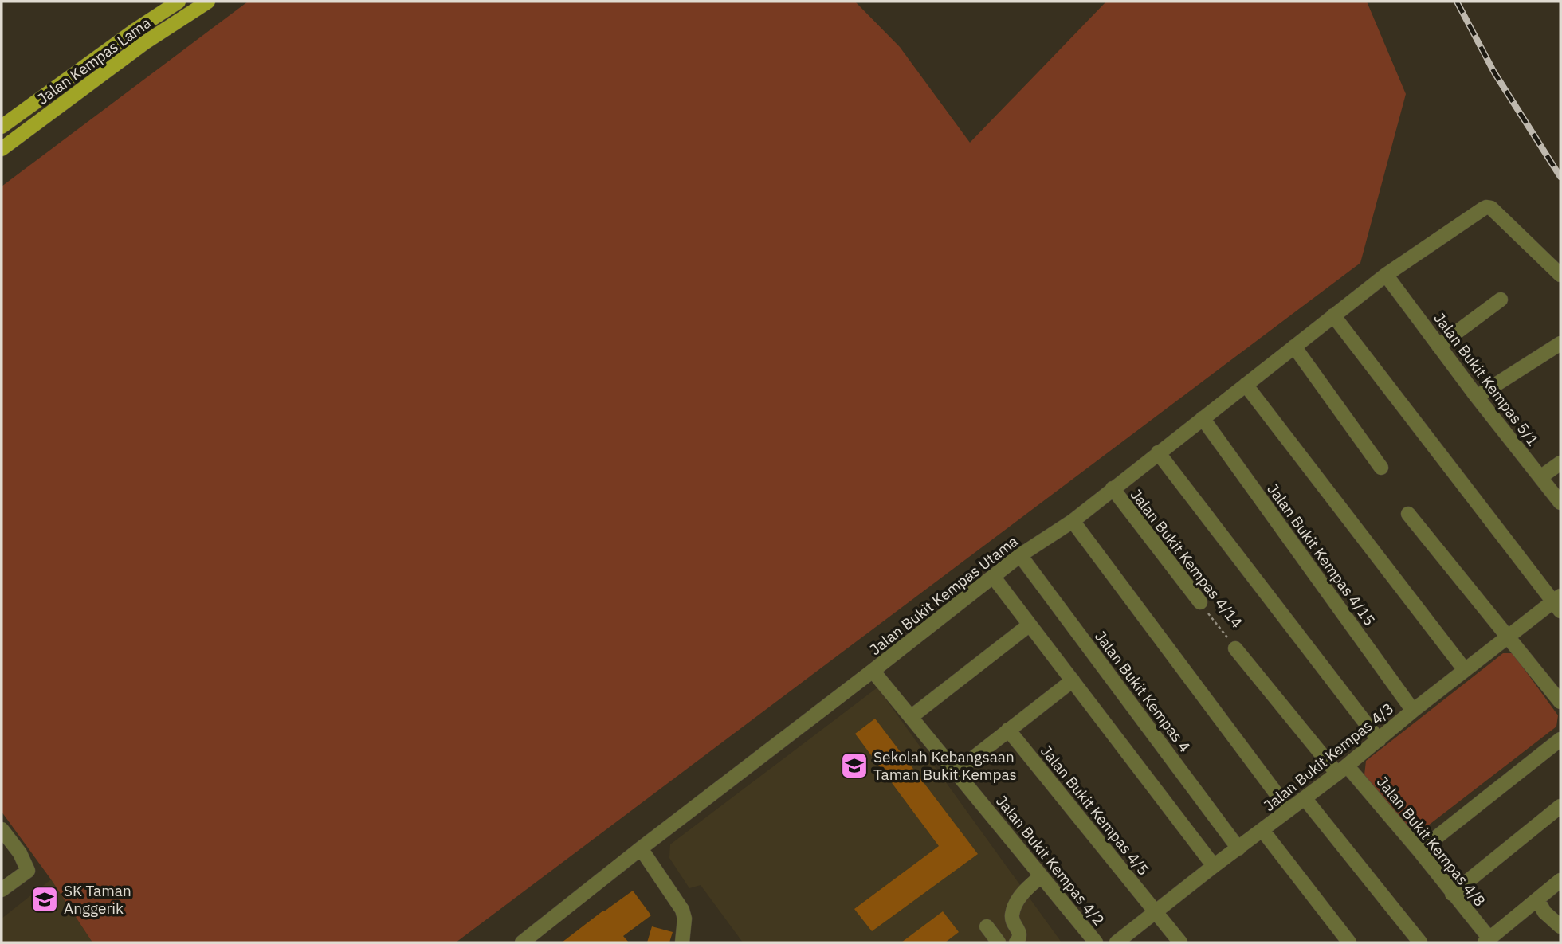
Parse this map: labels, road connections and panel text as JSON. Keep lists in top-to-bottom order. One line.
{"streets":{"main road":["Jalan Kempas Lama"],"street":["Jalan Bukit Kempas 5/1","Jalan Bukit Kempas 4/15","Jalan Bukit Kempas 4/14","Jalan Bukit Kempas Utama","Jalan Bukit Kempas 4","Jalan Bukit Kempas 4/3","Jalan Bukit Kempas 4/5","Jalan Bukit Kempas 4/8","Jalan Bukit Kempas 4/2"]},"crossings":[["Jalan Bukit Kempas 5/1","Jalan Bukit Kempas Utama"],["Jalan Bukit Kempas 4/15","Jalan Bukit Kempas Utama"],["Jalan Bukit Kempas 4/15","Jalan Bukit Kempas 4/3"],["Jalan Bukit Kempas 4/14","Jalan Bukit Kempas Utama"],["Jalan Bukit Kempas 4/14","Jalan Bukit Kempas 4/8"],["Jalan Bukit Kempas Utama","Jalan Bukit Kempas 4"],["Jalan Bukit Kempas Utama","Jalan Bukit Kempas 4/2"],["Jalan Bukit Kempas 4","Jalan Bukit Kempas 4/3"],["Jalan Bukit Kempas 4/3","Jalan Bukit Kempas 4/5"],["Jalan Bukit Kempas 4/3","Jalan Bukit Kempas 4/8"]],"places":{"school or university":["Sekolah Kebangsaan Taman Bukit Kempas","SK Taman Anggerik"]}}
